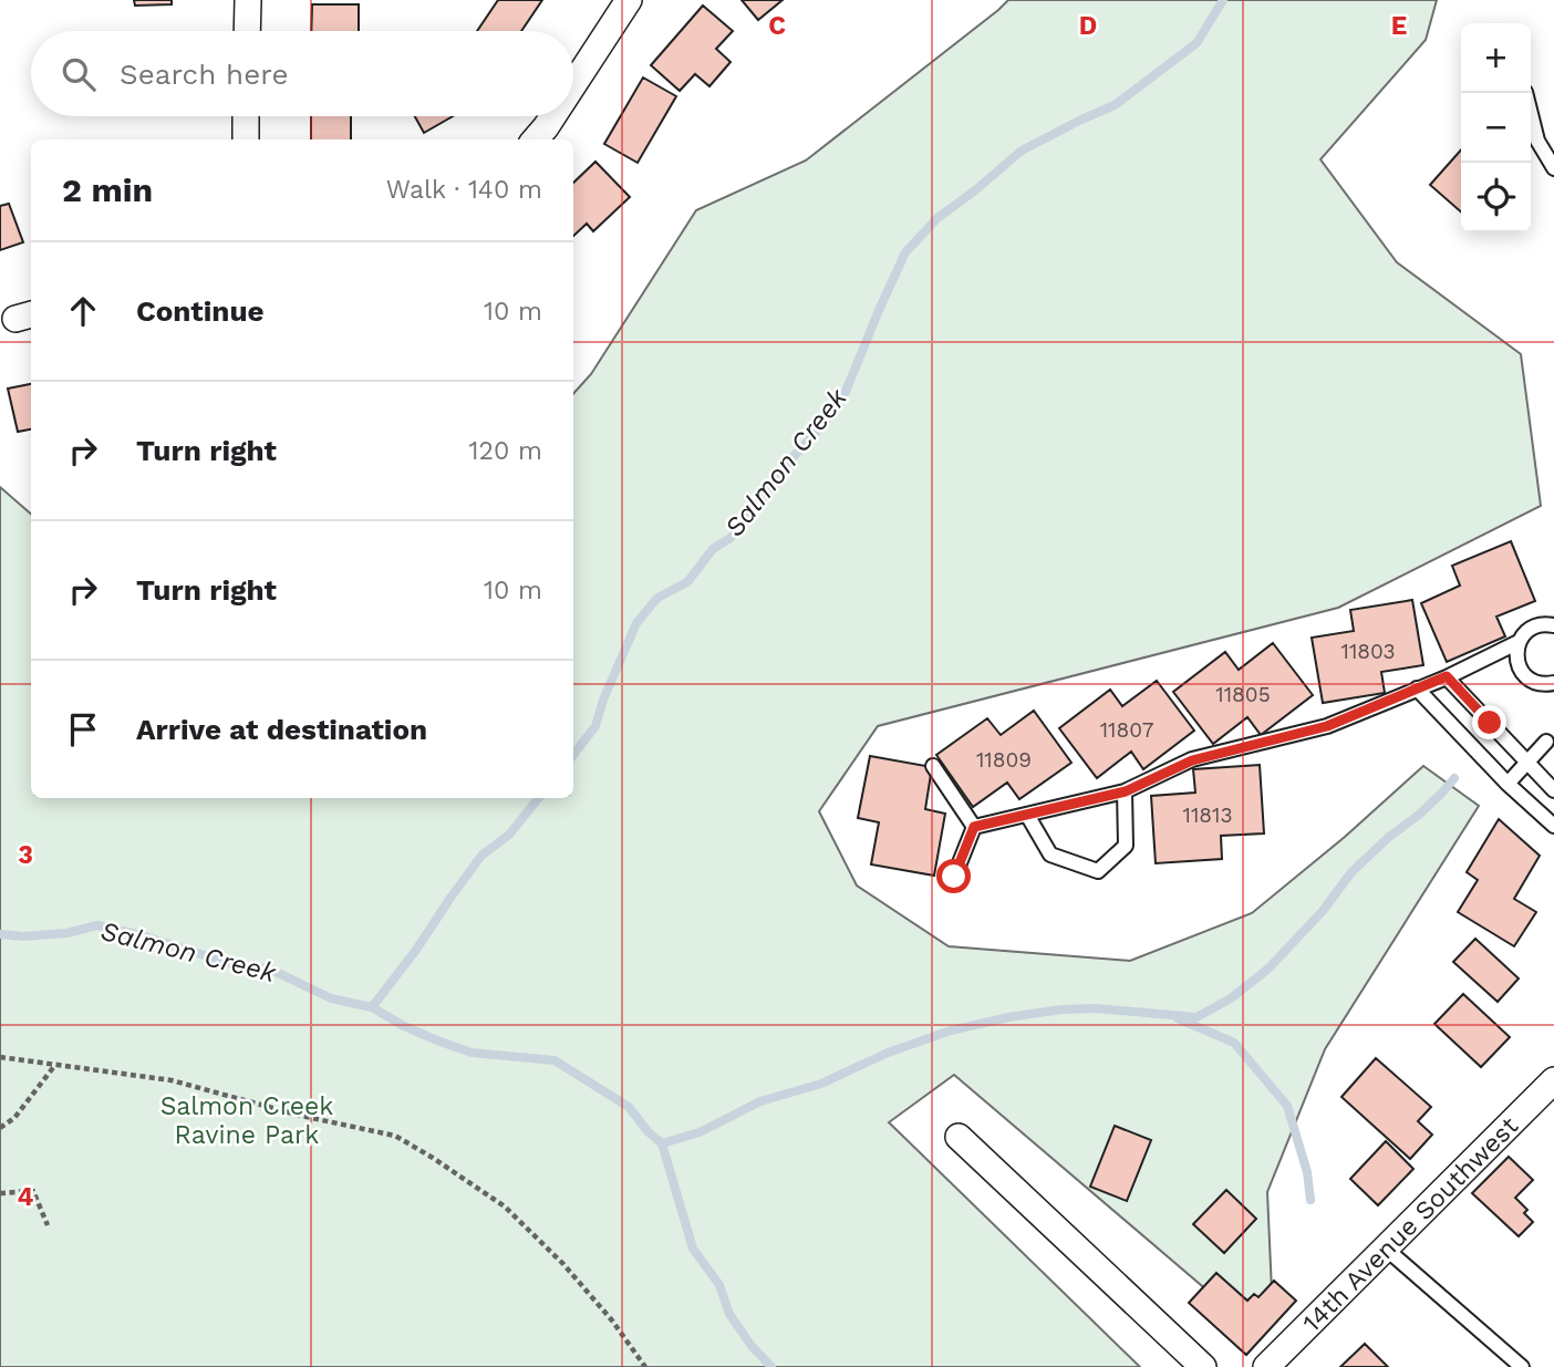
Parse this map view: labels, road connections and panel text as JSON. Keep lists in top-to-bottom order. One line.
{"streets":{"street":["14th Avenue Southwest"]},"water":["Salmon Creek"],"parks":["Salmon Creek Ravine Park"],"house_numbers":["11803","11805","11807","11809","11813"],"page":{"map_buttons":["+","−"],"search":"Search here","heading":["2 min","Walk · 140 m"],"list":[["Continue","10 m"],["Turn right","120 m"],["Turn right","10 m"],"Arrive at destination"]},"grid":{"columns":["C","D","E"],"rows":["3","4"]}}
